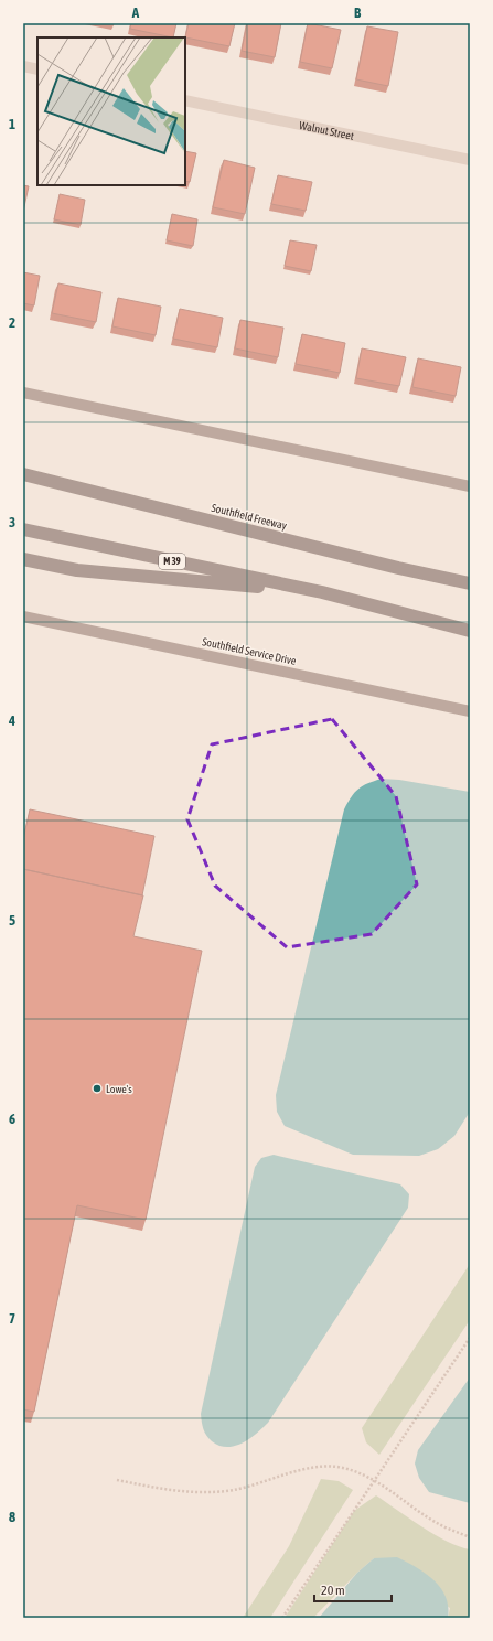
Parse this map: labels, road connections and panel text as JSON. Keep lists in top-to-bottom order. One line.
{"streets":{"highway":["Southfield Freeway","M 39"],"main road":["Southfield Service Drive"],"street":["Walnut Street"]},"places":["Lowe's"],"scale_bar":"20 m","grid":{"columns":["A","B"],"rows":["1","2","3","4","5","6","7","8"]}}
